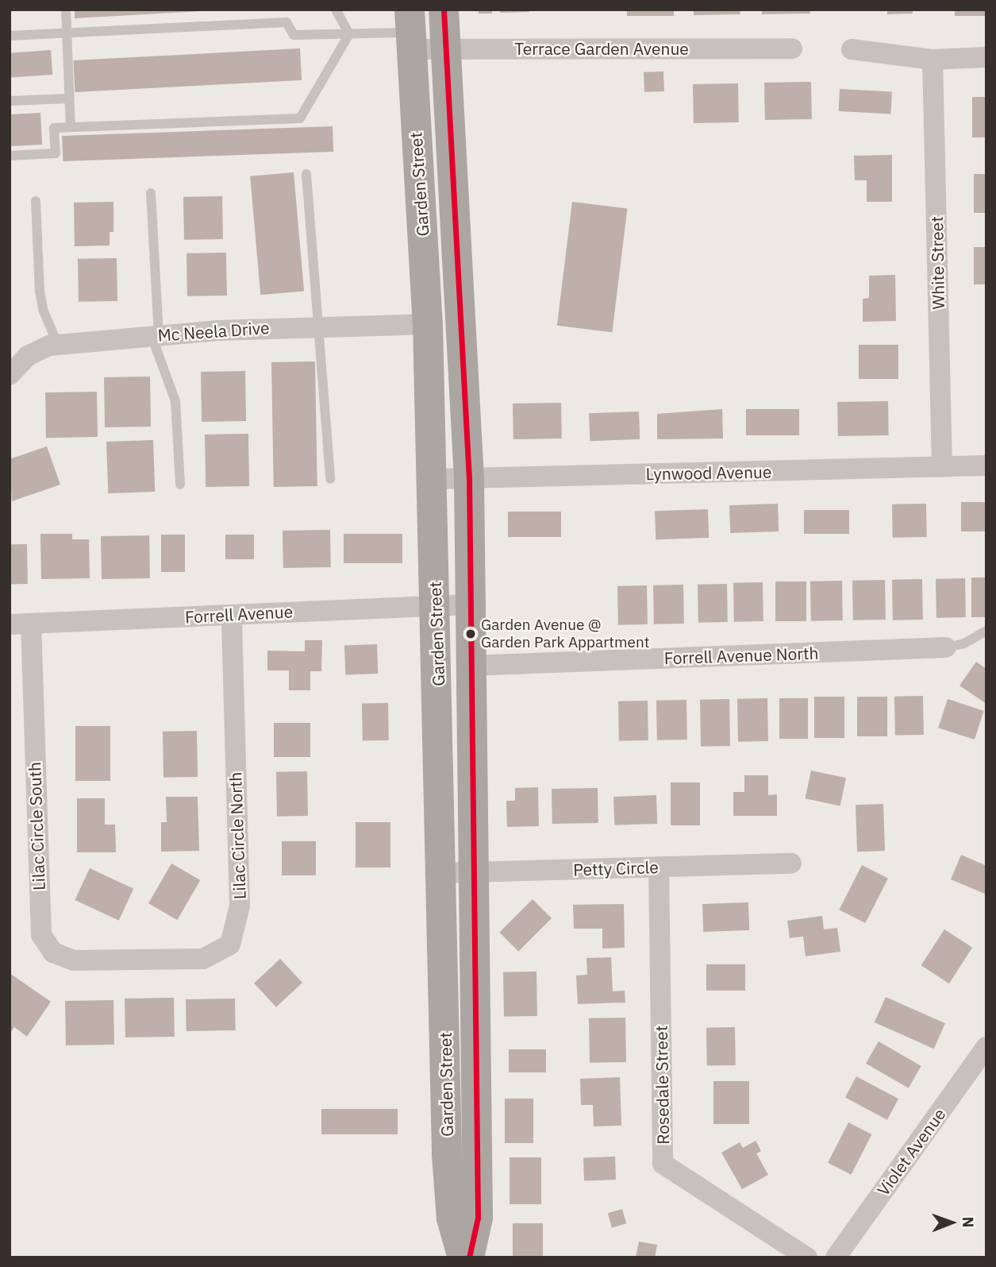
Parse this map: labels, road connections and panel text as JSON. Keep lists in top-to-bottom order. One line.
{"streets":{"main road":["Garden Street"],"street":["Terrace Garden Avenue","White Street","Mc Neela Drive","Lynwood Avenue","Forrell Avenue","Forrell Avenue North","Lilac Circle South","Lilac Circle North","Petty Circle","Rosedale Street","Violet Avenue"]},"crossings":[["Terrace Garden Avenue","Garden Street"],["Garden Street","Mc Neela Drive"],["Garden Street","Lynwood Avenue"],["Garden Street","Forrell Avenue"],["Garden Street","Forrell Avenue North"],["Garden Street","Petty Circle"],["White Street","Lynwood Avenue"],["Forrell Avenue","Lilac Circle South"],["Forrell Avenue","Lilac Circle North"],["Lilac Circle South","Lilac Circle North"],["Petty Circle","Rosedale Street"]],"places":["Garden Avenue @ Garden Park Appartment"],"north":"right"}
